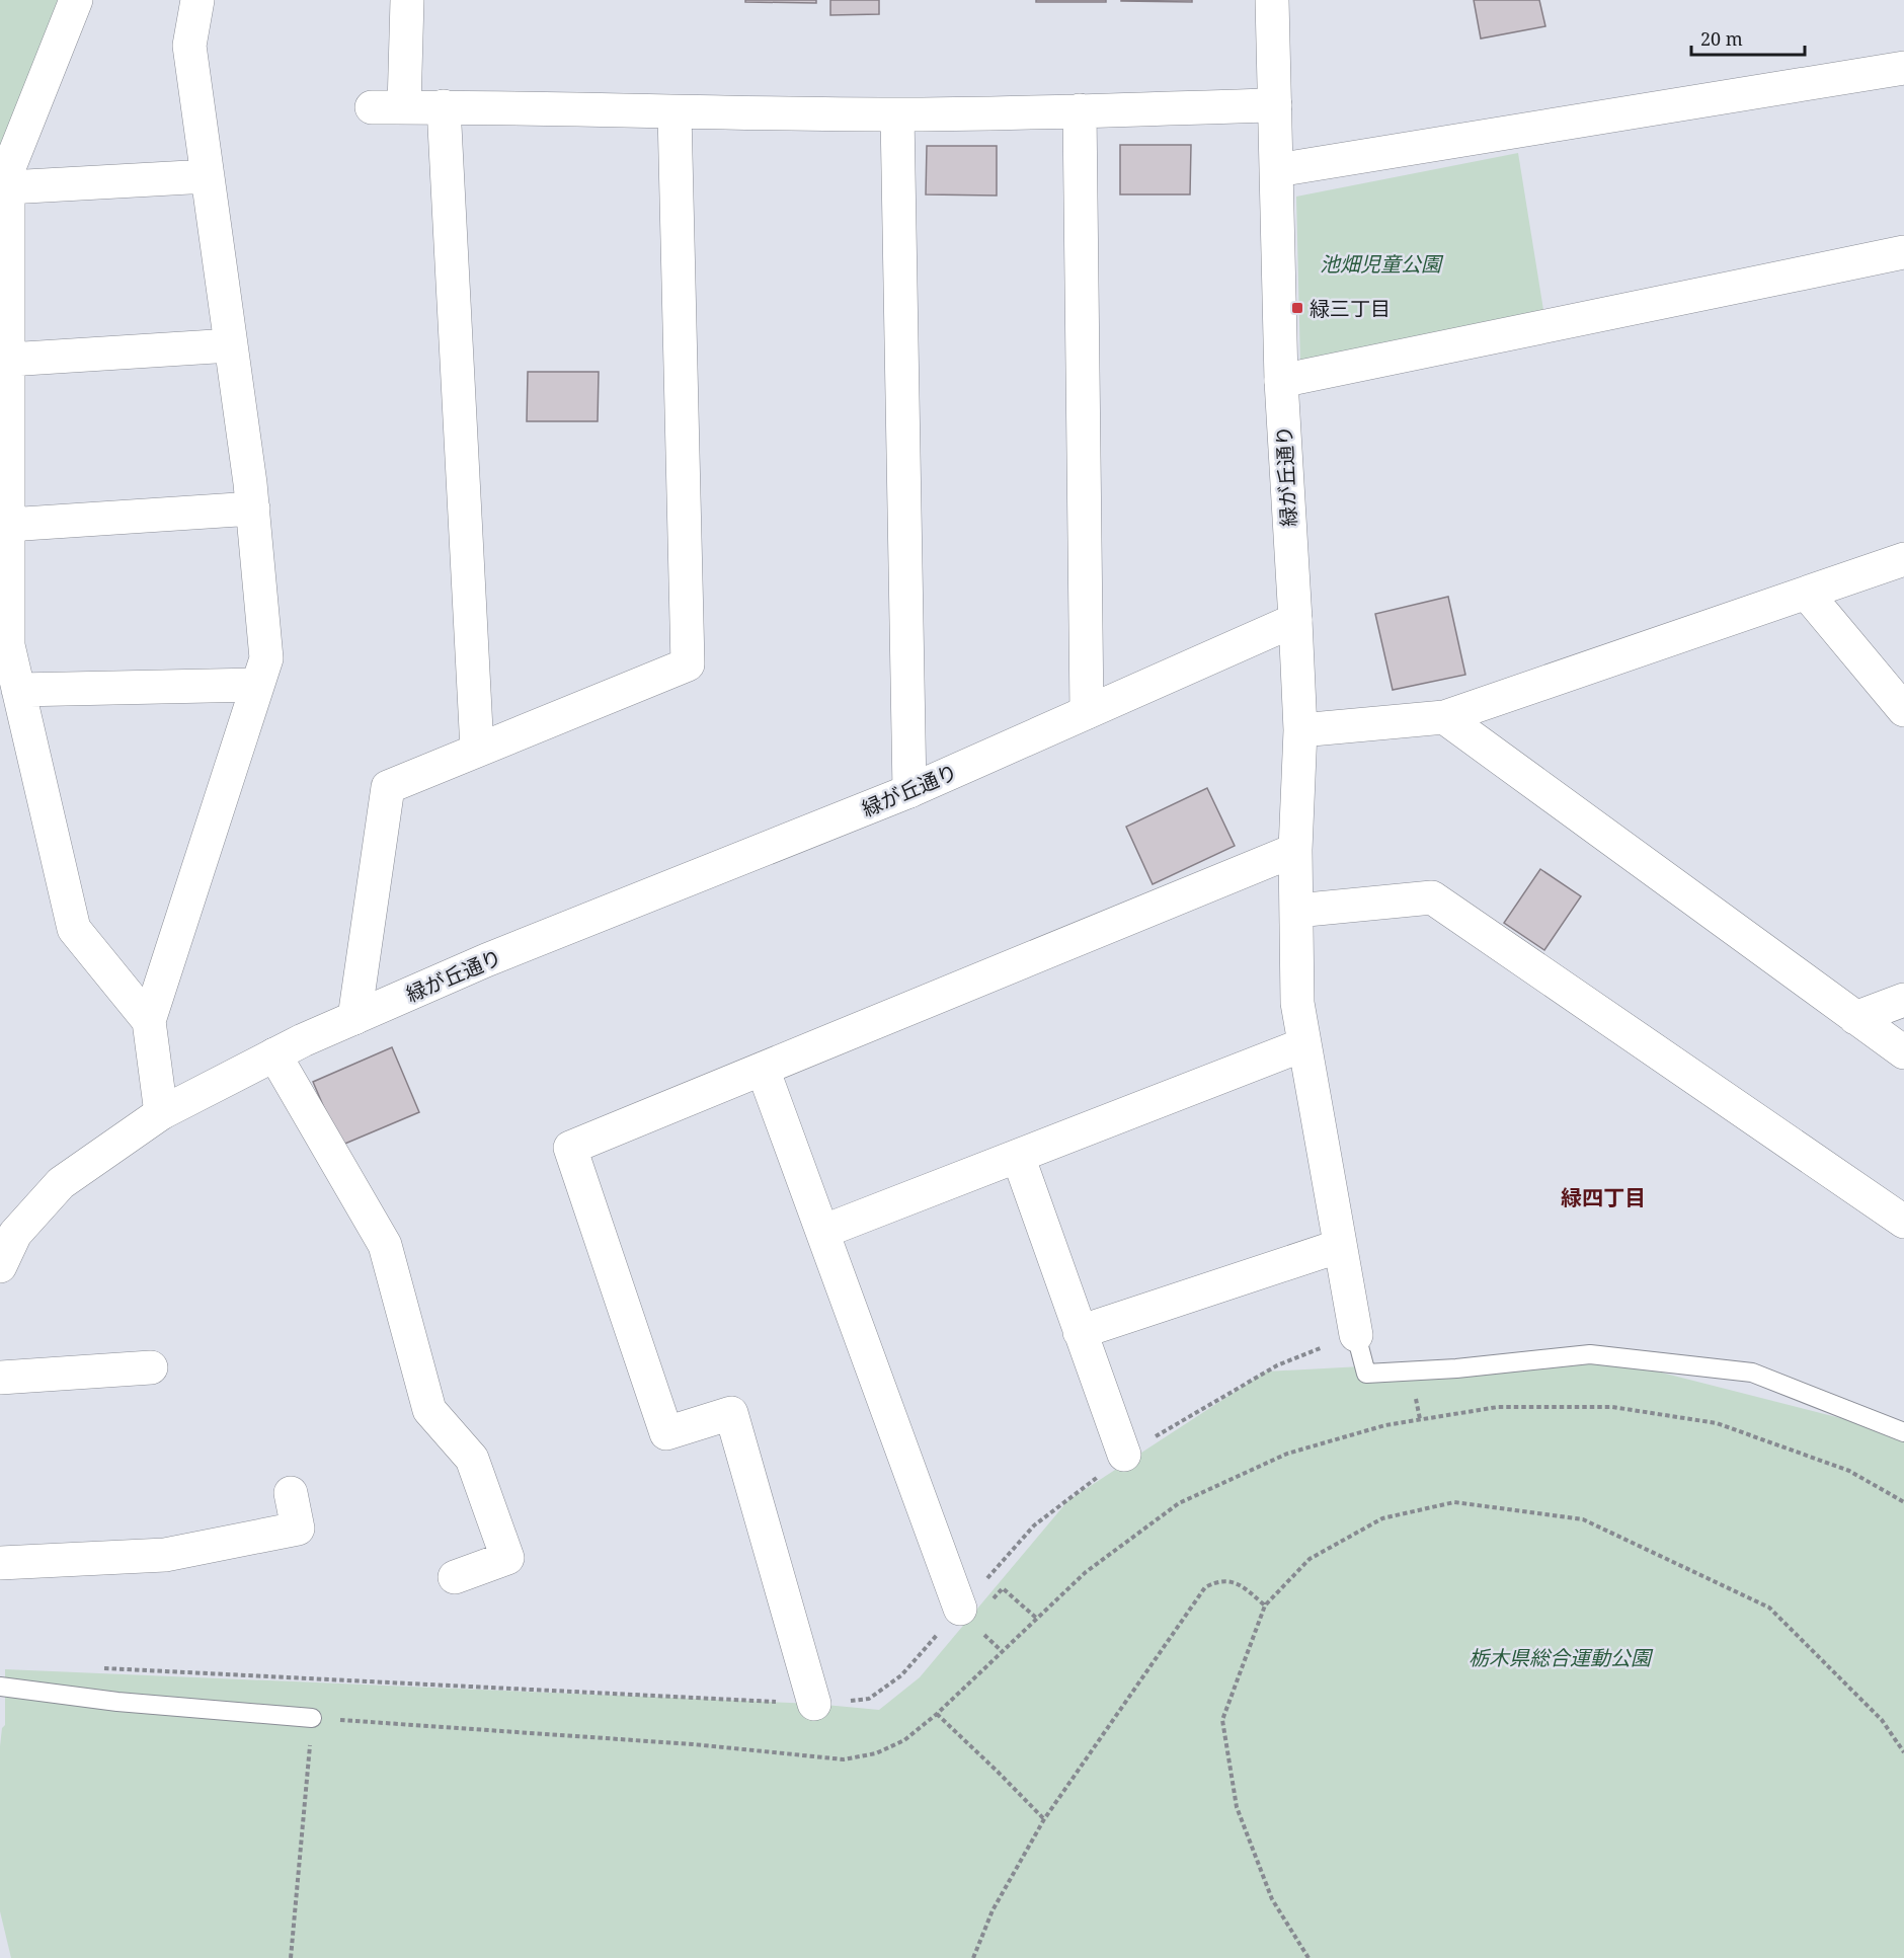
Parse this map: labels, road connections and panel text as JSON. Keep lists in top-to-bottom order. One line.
{"streets":{"street":["緑が丘通り"]},"districts":["緑四丁目"],"parks":["池畑児童公園","栃木県総合運動公園"],"places":{"transit":["緑三丁目"]},"scale_bar":"20 m"}
